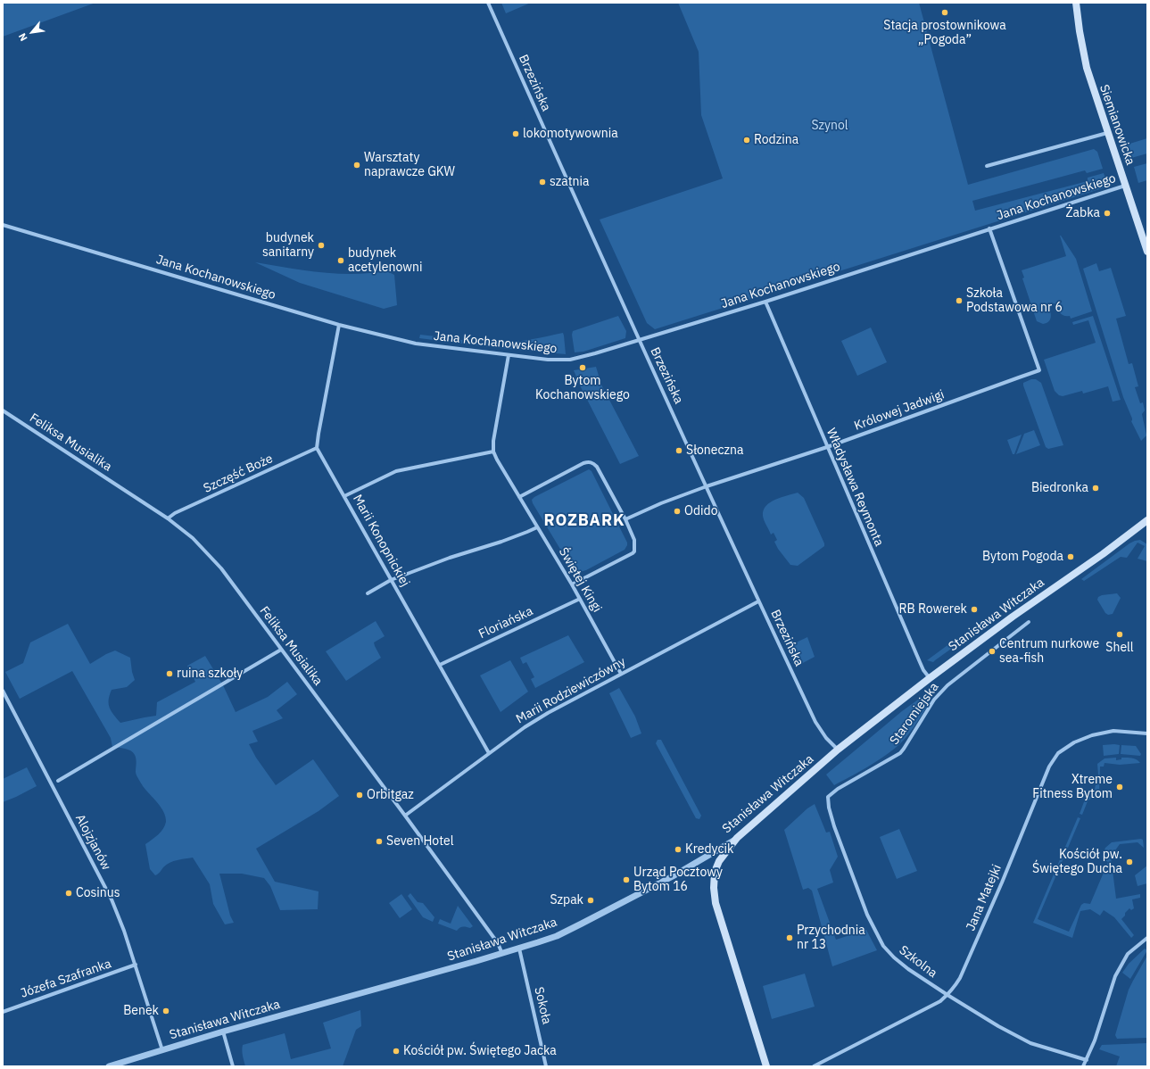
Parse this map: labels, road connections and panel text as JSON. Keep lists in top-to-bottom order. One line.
{"streets":{"main road":["Siemianowicka","Stanisława Witczaka"],"street":["Brzezińska","Jana Kochanowskiego","Królowej Jadwigi","Feliksa Musialika","Szczęść Boże","Władysława Reymonta","Marii Konopnickiej","Świętej Kingi","Floriańska","Marii Rodziewiczówny","Staromiejska","Alojzjanów","Jana Matejki","Szkolna","Józefa Szafranka","Sokoła"]},"crossings":[["Brzezińska","Jana Kochanowskiego"],["Brzezińska","Królowej Jadwigi"],["Brzezińska","Stanisława Witczaka"],["Brzezińska","Marii Rodziewiczówny"],["Siemianowicka","Jana Kochanowskiego"],["Jana Kochanowskiego","Królowej Jadwigi"],["Jana Kochanowskiego","Władysława Reymonta"],["Królowej Jadwigi","Władysława Reymonta"],["Feliksa Musialika","Szczęść Boże"],["Feliksa Musialika","Stanisława Witczaka"],["Feliksa Musialika","Marii Rodziewiczówny"],["Szczęść Boże","Marii Konopnickiej"],["Władysława Reymonta","Stanisława Witczaka"],["Marii Konopnickiej","Floriańska"],["Marii Konopnickiej","Marii Rodziewiczówny"],["Świętej Kingi","Floriańska"],["Świętej Kingi","Marii Rodziewiczówny"],["Stanisława Witczaka","Alojzjanów"],["Stanisława Witczaka","Sokoła"],["Staromiejska","Szkolna"],["Alojzjanów","Józefa Szafranka"],["Jana Matejki","Szkolna"]],"districts":["ROZBARK"],"parks":["Szynol"],"places":["Stacja prostownikowa „Pogoda”","lokomotywownia","Rodzina","Warsztaty naprawcze GKW","szatnia","Żabka","budynek sanitarny","budynek acetylenowni","Szkoła Podstawowa nr 6","Bytom Kochanowskiego","Słoneczna","Biedronka","Odido","Bytom Pogoda","RB Rowerek","Shell","Centrum nurkowe sea-fish","ruina szkoły","Xtreme Fitness Bytom","Orbitgaz","Seven Hotel","Kredycik","Kościół pw. Świętego Ducha","Urząd Pocztowy Bytom 16","Cosinus","Szpak","Przychodnia nr 13","Benek","Kościół pw. Świętego Jacka"],"north":"bottom left"}
